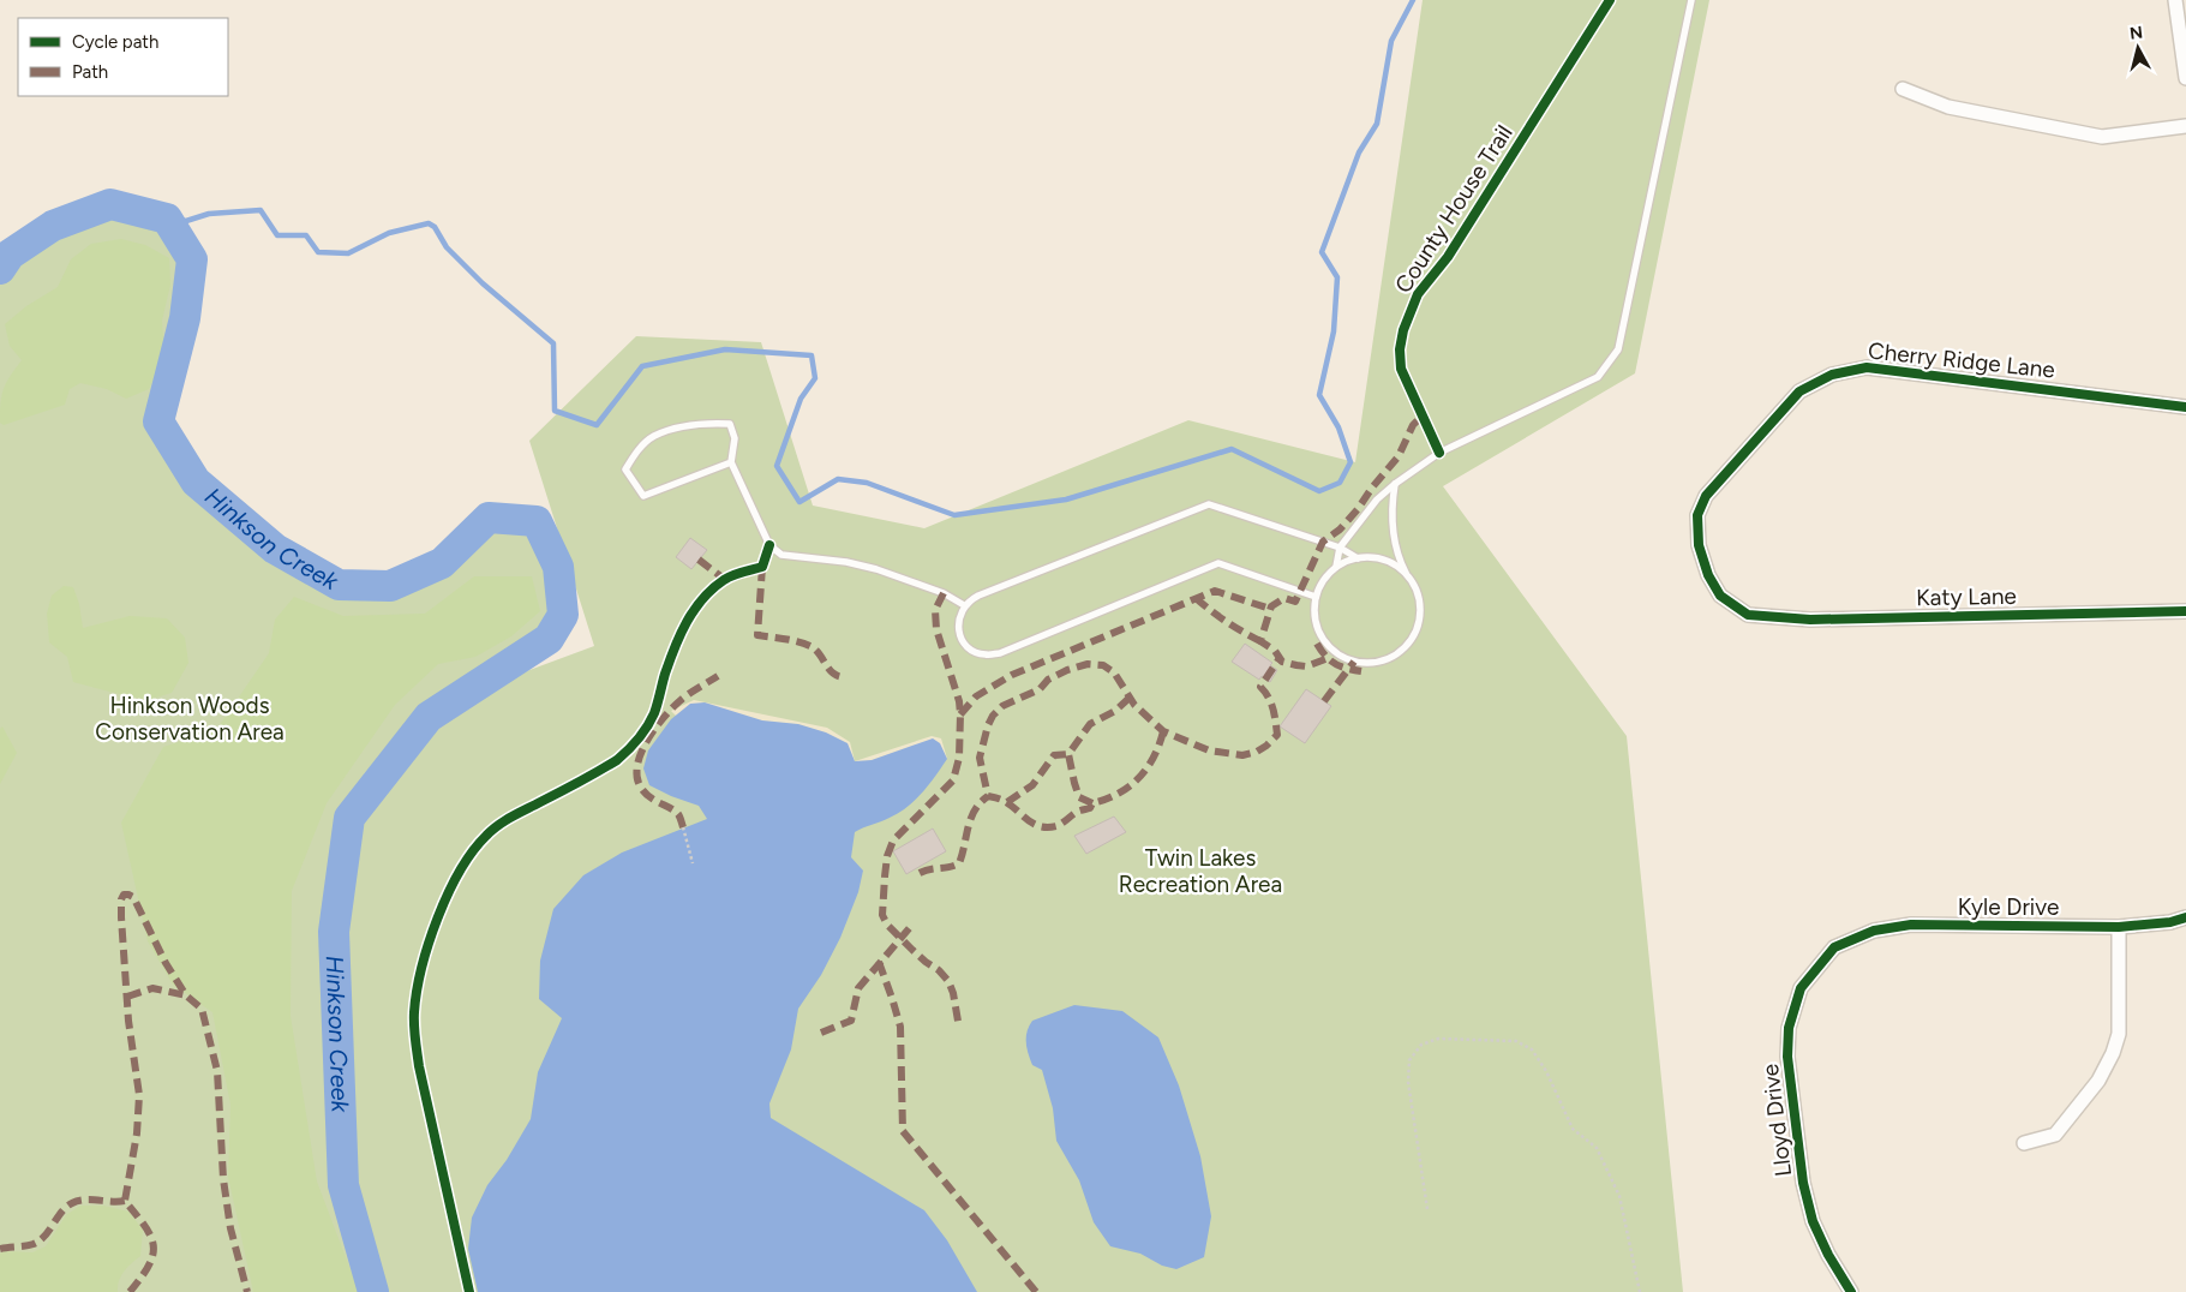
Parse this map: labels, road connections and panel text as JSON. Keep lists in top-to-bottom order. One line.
{"streets":{"street":["Cherry Ridge Lane","Katy Lane","Kyle Drive","Lloyd Drive"],"cycle path":["County House Trail"]},"crossings":[["Cherry Ridge Lane","Katy Lane"],["Kyle Drive","Lloyd Drive"]],"water":["Hinkson Creek"],"parks":["Hinkson Woods Conservation Area","Twin Lakes Recreation Area"],"legend":["Cycle path","Path"],"north":"top"}
